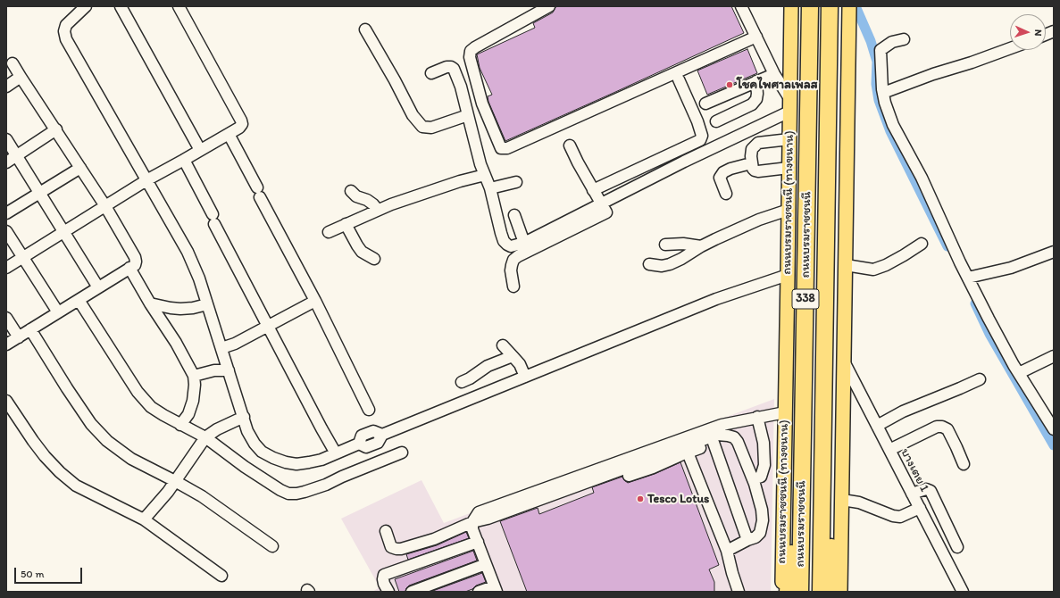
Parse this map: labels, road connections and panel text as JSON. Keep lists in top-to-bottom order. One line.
{"streets":{"highway":["ถนนบรมราชชนนี","338"],"main road":["ถนนบรมราชชนนี (ทางขนาน)"],"street":["บางเตย 1"]},"places":["โชคไพศาลเพลส","Tesco Lotus"],"scale_bar":"50 m","north":"right"}
